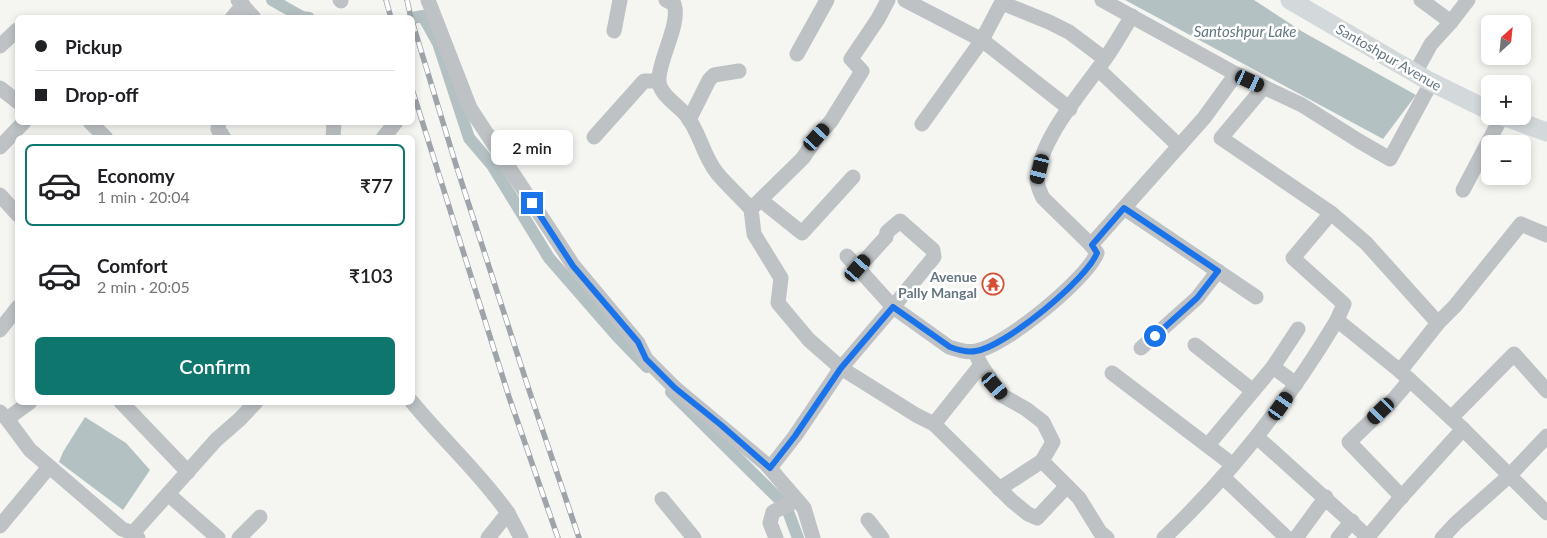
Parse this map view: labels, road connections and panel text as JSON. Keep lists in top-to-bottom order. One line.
{"streets":{"main road":["Santoshpur Avenue"]},"water":["Santoshpur Lake"],"places":{"temple":["Avenue Pally Mangal"]},"north":"top right","page":{"map_buttons":["+","−"],"banner":["Pickup","Drop-off"],"bubble":"2 min","list":[{"name":"Economy","note":"1 min · 20:04","value":"₹77"},{"name":"Comfort","note":"2 min · 20:05","value":"₹103"}],"buttons":"Confirm"}}
